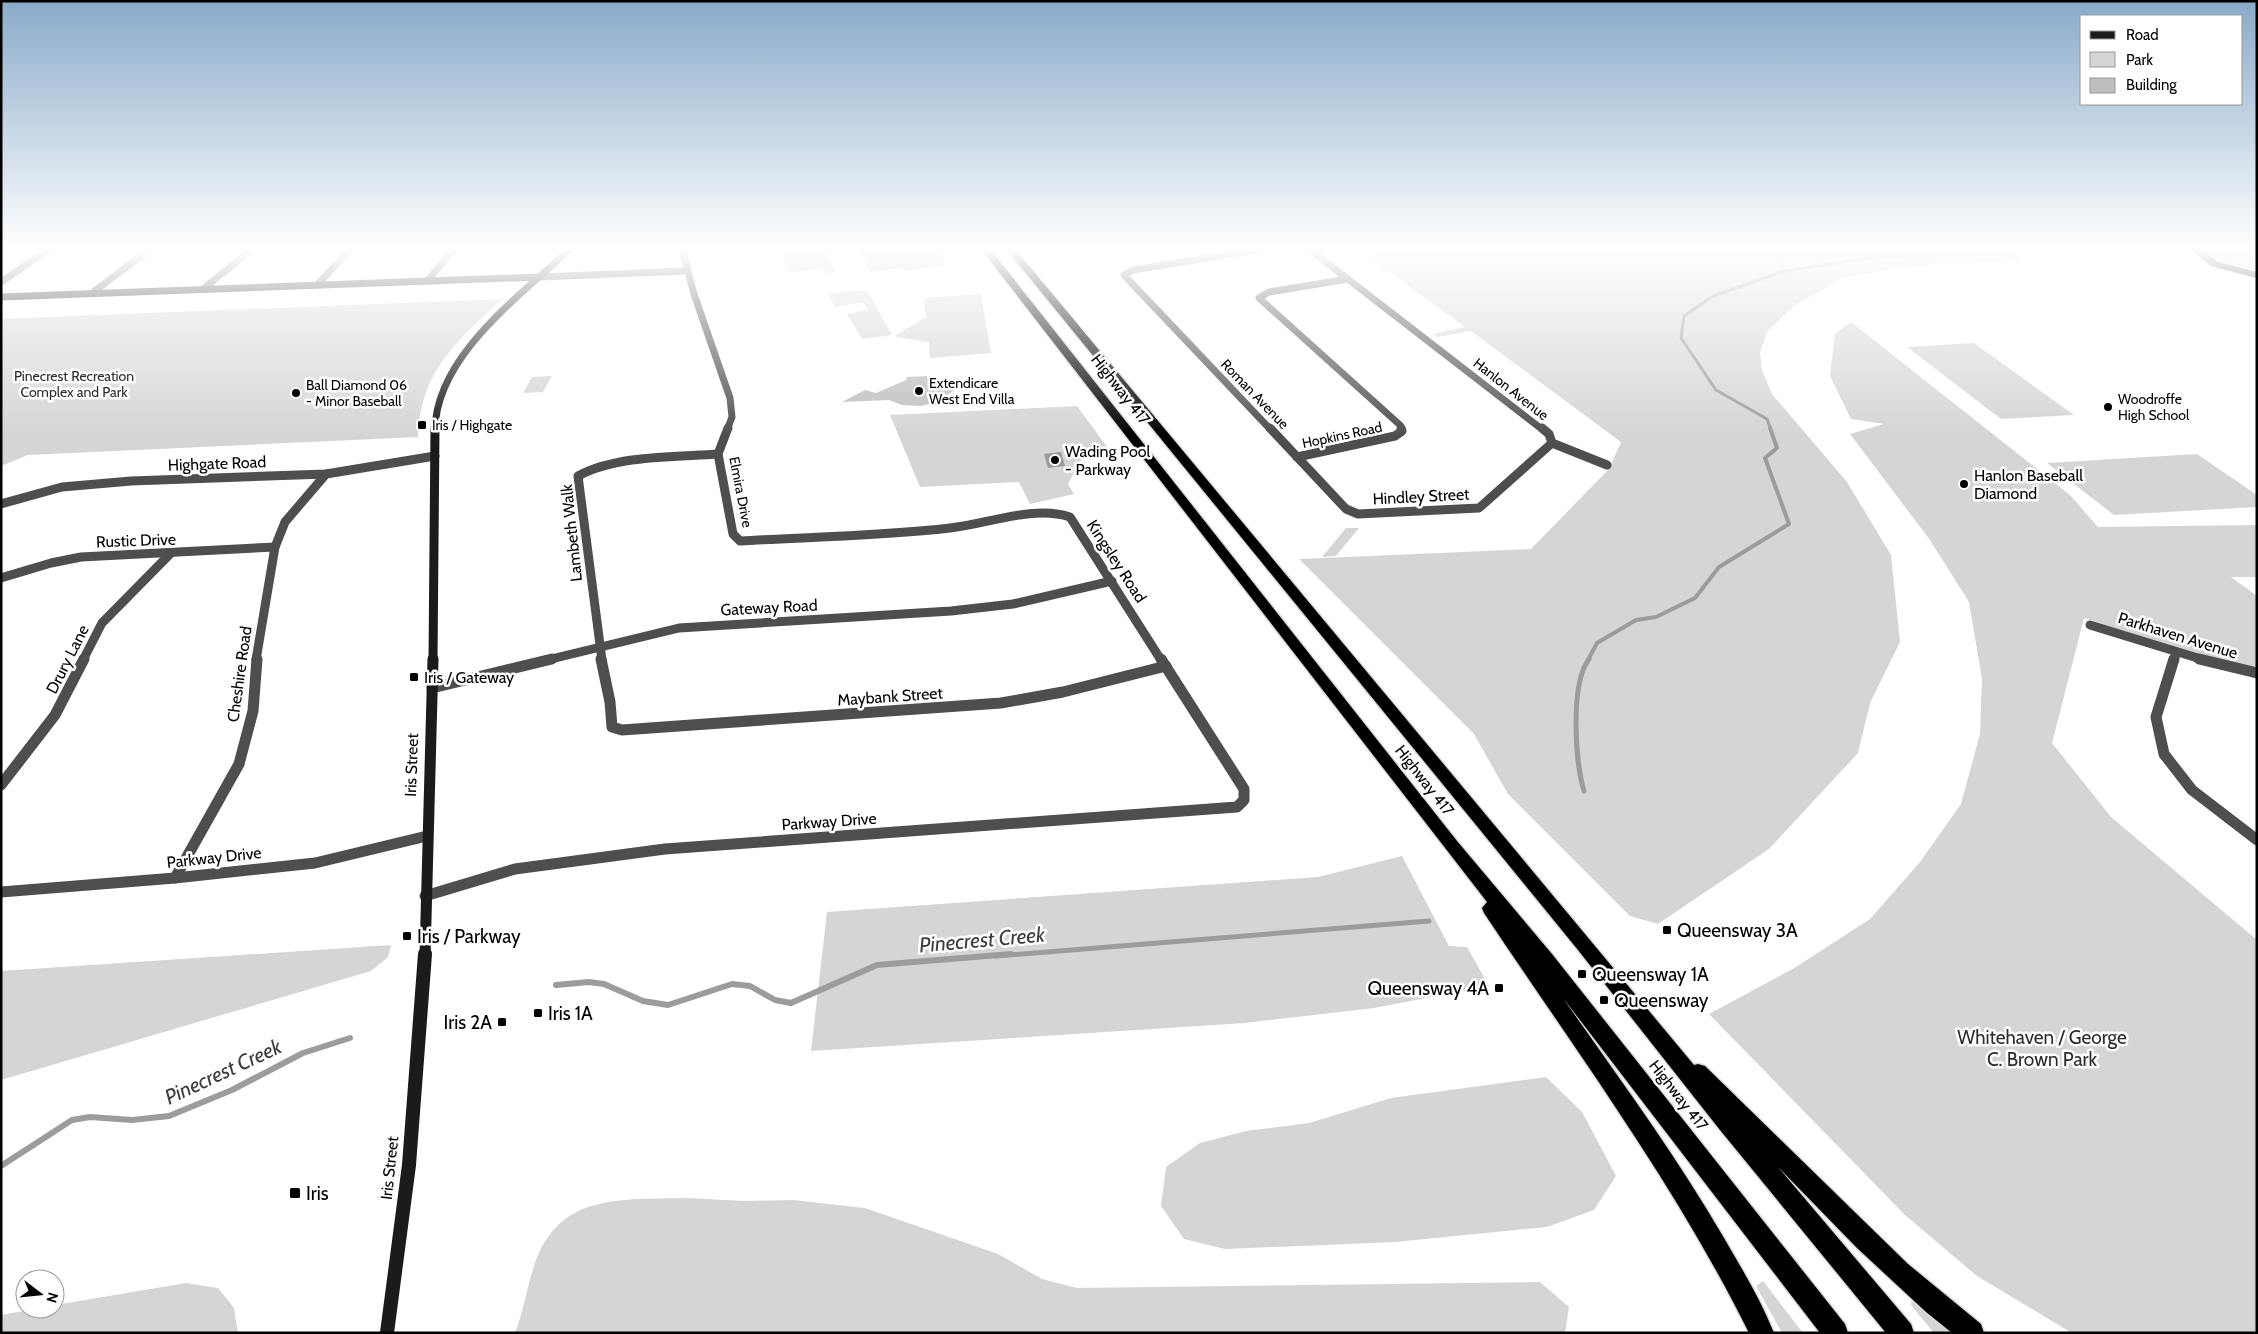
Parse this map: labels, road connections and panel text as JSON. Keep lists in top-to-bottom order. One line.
{"streets":{"highway":["Highway 417"],"street":["Hanlon Avenue","Roman Avenue","Hopkins Road","Highgate Road","Elmira Drive","Hindley Street","Lambeth Walk","Rustic Drive","Kingsley Road","Gateway Road","Parkhaven Avenue","Drury Lane","Cheshire Road","Maybank Street","Iris Street","Parkway Drive"]},"crossings":[["Hanlon Avenue","Hindley Street"],["Roman Avenue","Hopkins Road"],["Roman Avenue","Hindley Street"],["Highgate Road","Cheshire Road"],["Highgate Road","Iris Street"],["Elmira Drive","Lambeth Walk"],["Elmira Drive","Kingsley Road"],["Lambeth Walk","Gateway Road"],["Lambeth Walk","Maybank Street"],["Rustic Drive","Drury Lane"],["Rustic Drive","Cheshire Road"],["Kingsley Road","Gateway Road"],["Kingsley Road","Maybank Street"],["Kingsley Road","Parkway Drive"],["Gateway Road","Iris Street"],["Cheshire Road","Parkway Drive"],["Iris Street","Parkway Drive"]],"water":["Pinecrest Creek"],"parks":["Pinecrest Recreation Complex and Park","Whitehaven / George C. Brown Park"],"places":{"other":["Extendicare West End Villa","Ball Diamond 06 - Minor Baseball","Woodroffe High School","Wading Pool - Parkway","Hanlon Baseball Diamond"],"transit":["Iris / Highgate","Iris / Gateway","Queensway 3A","Iris / Parkway","Queensway 1A","Queensway 4A","Queensway","Iris 1A","Iris 2A","Iris"]},"legend":["Road","Park","Building"],"north":"right"}
